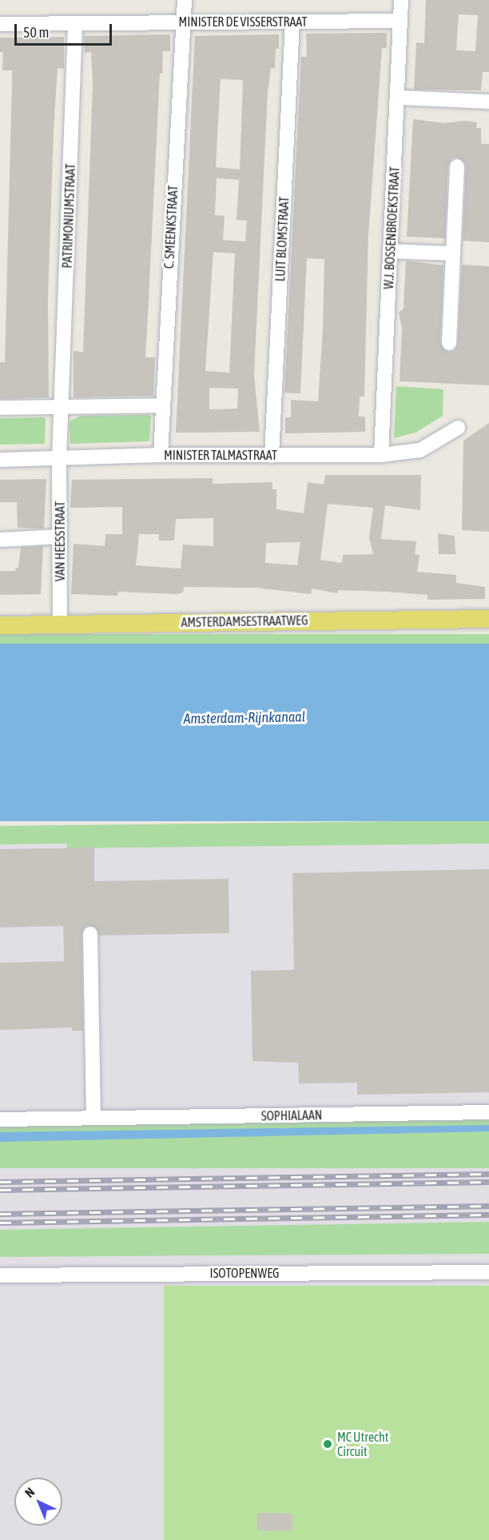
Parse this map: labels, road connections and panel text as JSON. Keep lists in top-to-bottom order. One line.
{"streets":{"main road":["AMSTERDAMSESTRAATWEG"],"street":["MINISTER DE VISSERSTRAAT","PATRIMONIUMSTRAAT","C. SMEENKSTRAAT","W.J. BOSSENBROEKSTRAAT","LUIT BLOMSTRAAT","MINISTER TALMASTRAAT","VAN HEESSTRAAT","SOPHIALAAN","ISOTOPENWEG"]},"crossings":[["MINISTER DE VISSERSTRAAT","PATRIMONIUMSTRAAT"],["MINISTER DE VISSERSTRAAT","C. SMEENKSTRAAT"],["MINISTER DE VISSERSTRAAT","W.J. BOSSENBROEKSTRAAT"],["MINISTER DE VISSERSTRAAT","LUIT BLOMSTRAAT"],["C. SMEENKSTRAAT","MINISTER TALMASTRAAT"],["W.J. BOSSENBROEKSTRAAT","MINISTER TALMASTRAAT"],["LUIT BLOMSTRAAT","MINISTER TALMASTRAAT"],["MINISTER TALMASTRAAT","VAN HEESSTRAAT"],["VAN HEESSTRAAT","AMSTERDAMSESTRAATWEG"]],"water":["Amsterdam-Rijnkanaal"],"places":["MC Utrecht Circuit"],"scale_bar":"50 m","north":"top left"}
